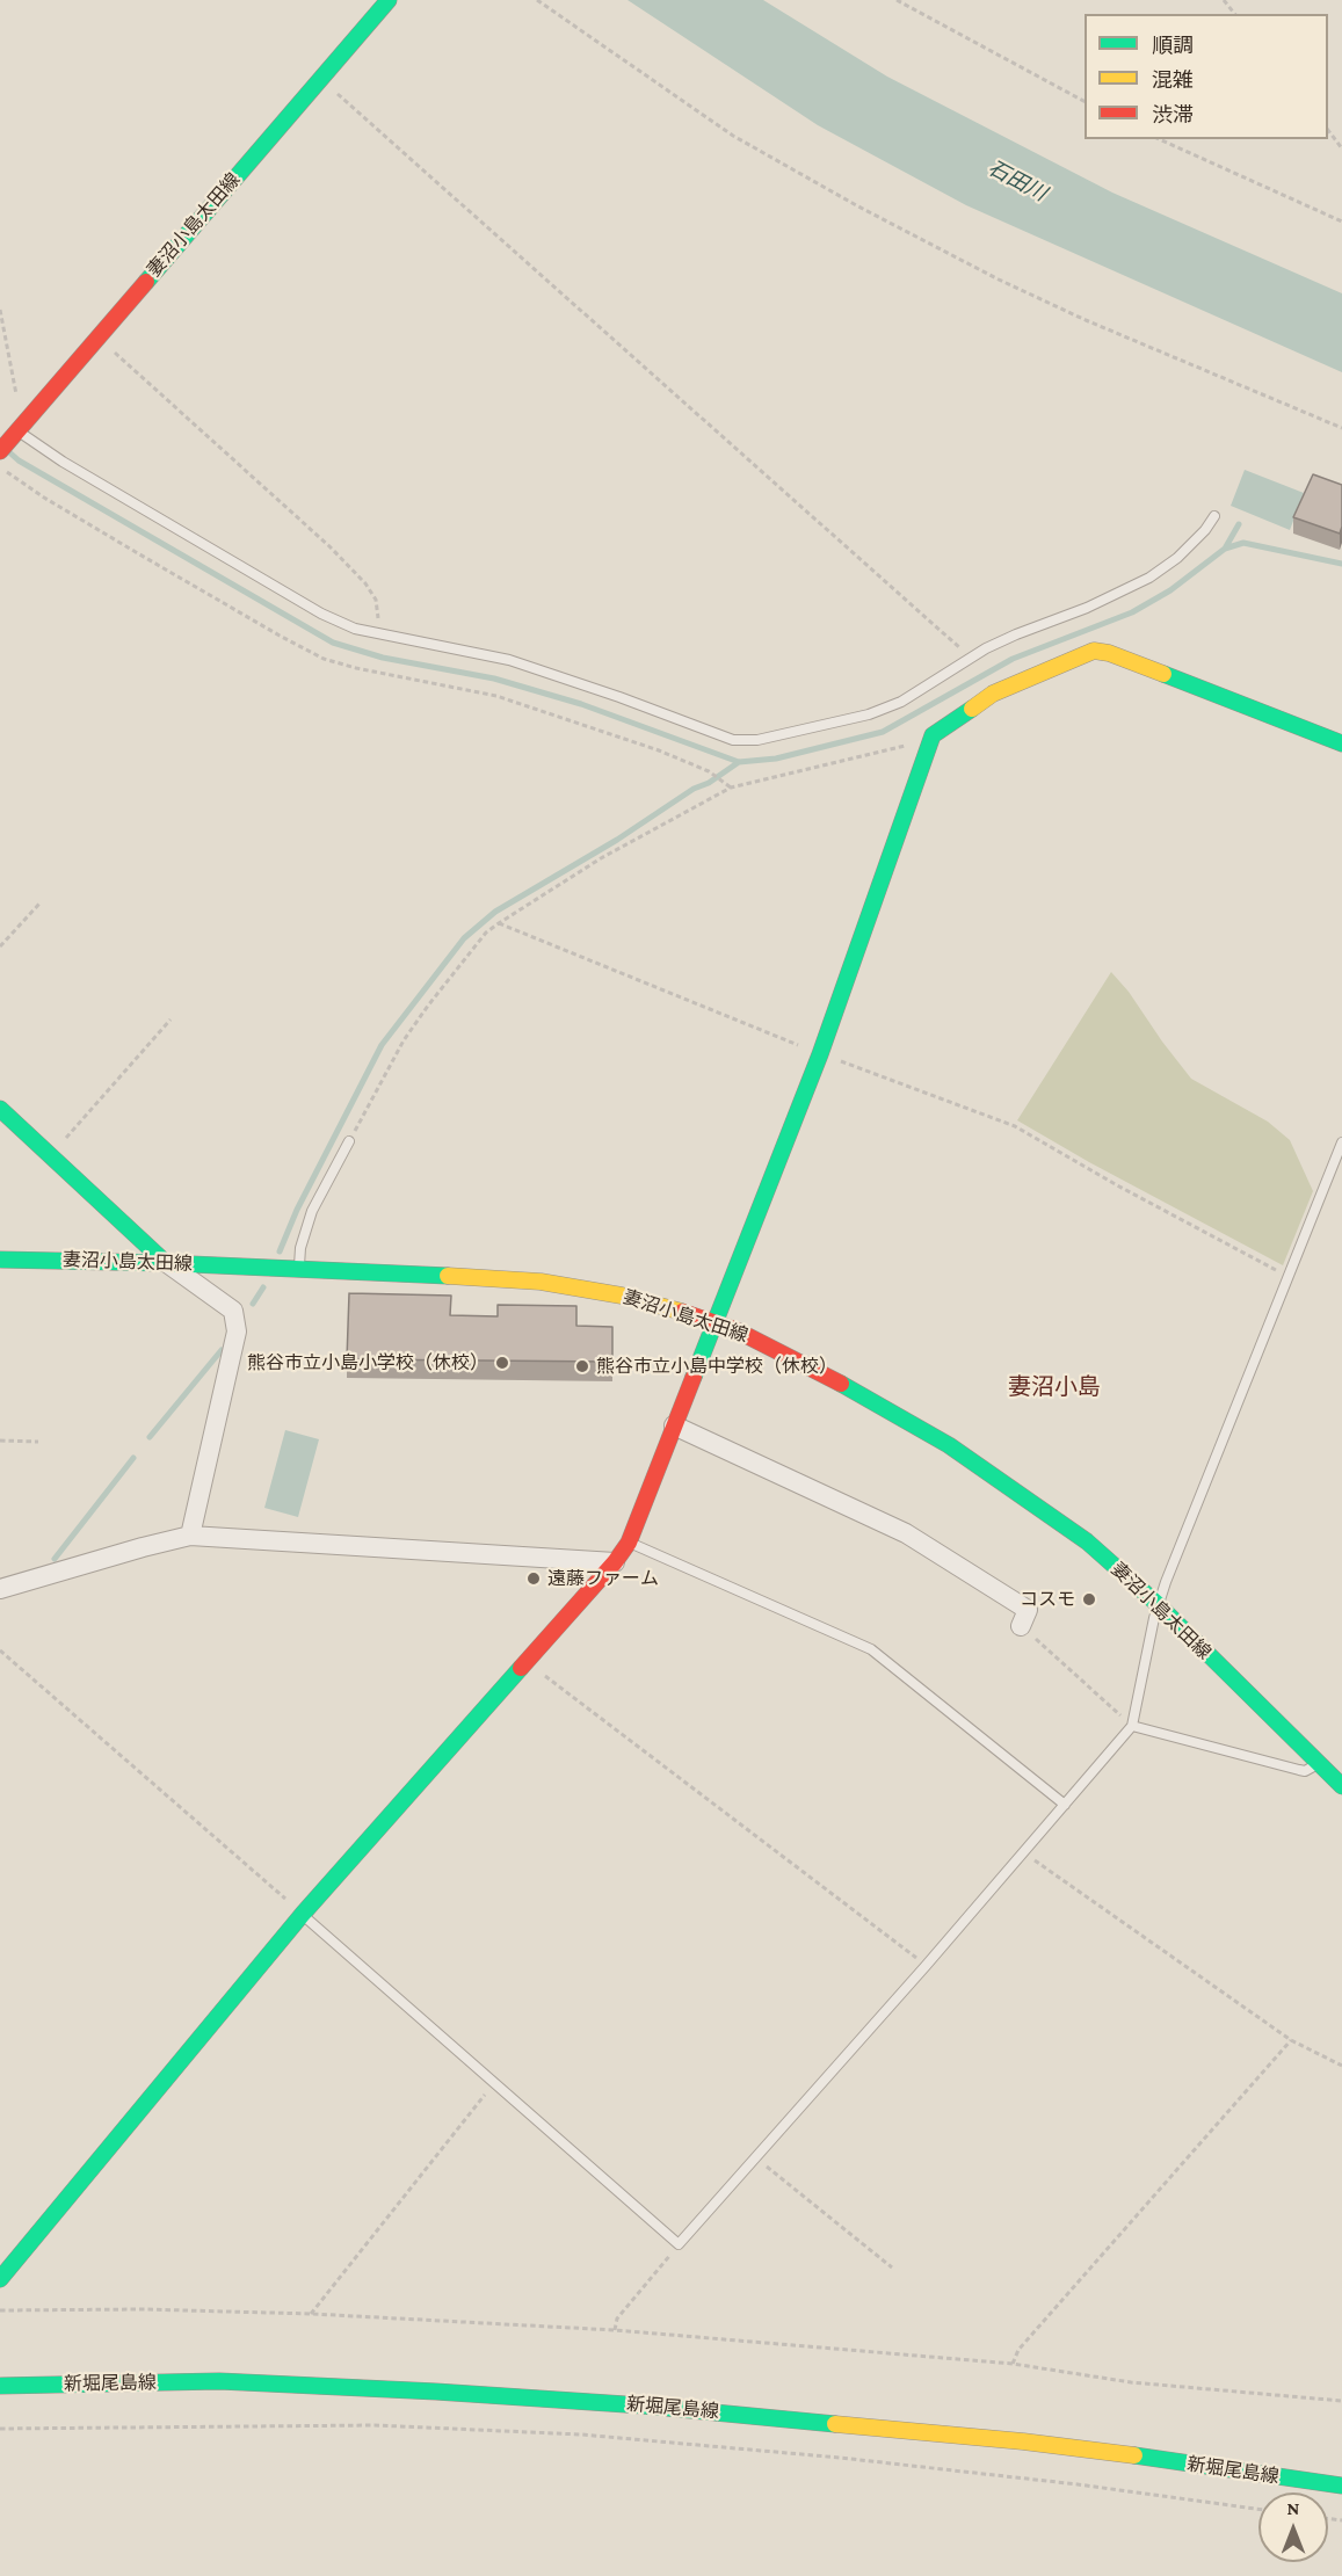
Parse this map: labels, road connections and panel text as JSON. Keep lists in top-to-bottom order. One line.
{"streets":{"main road":["妻沼小島太田線","新堀尾島線"]},"districts":["妻沼小島"],"water":["石田川"],"places":["熊谷市立小島小学校（休校）","熊谷市立小島中学校（休校）","遠藤ファーム","コスモ"],"legend":["順調","混雑","渋滞"],"north":"top"}
